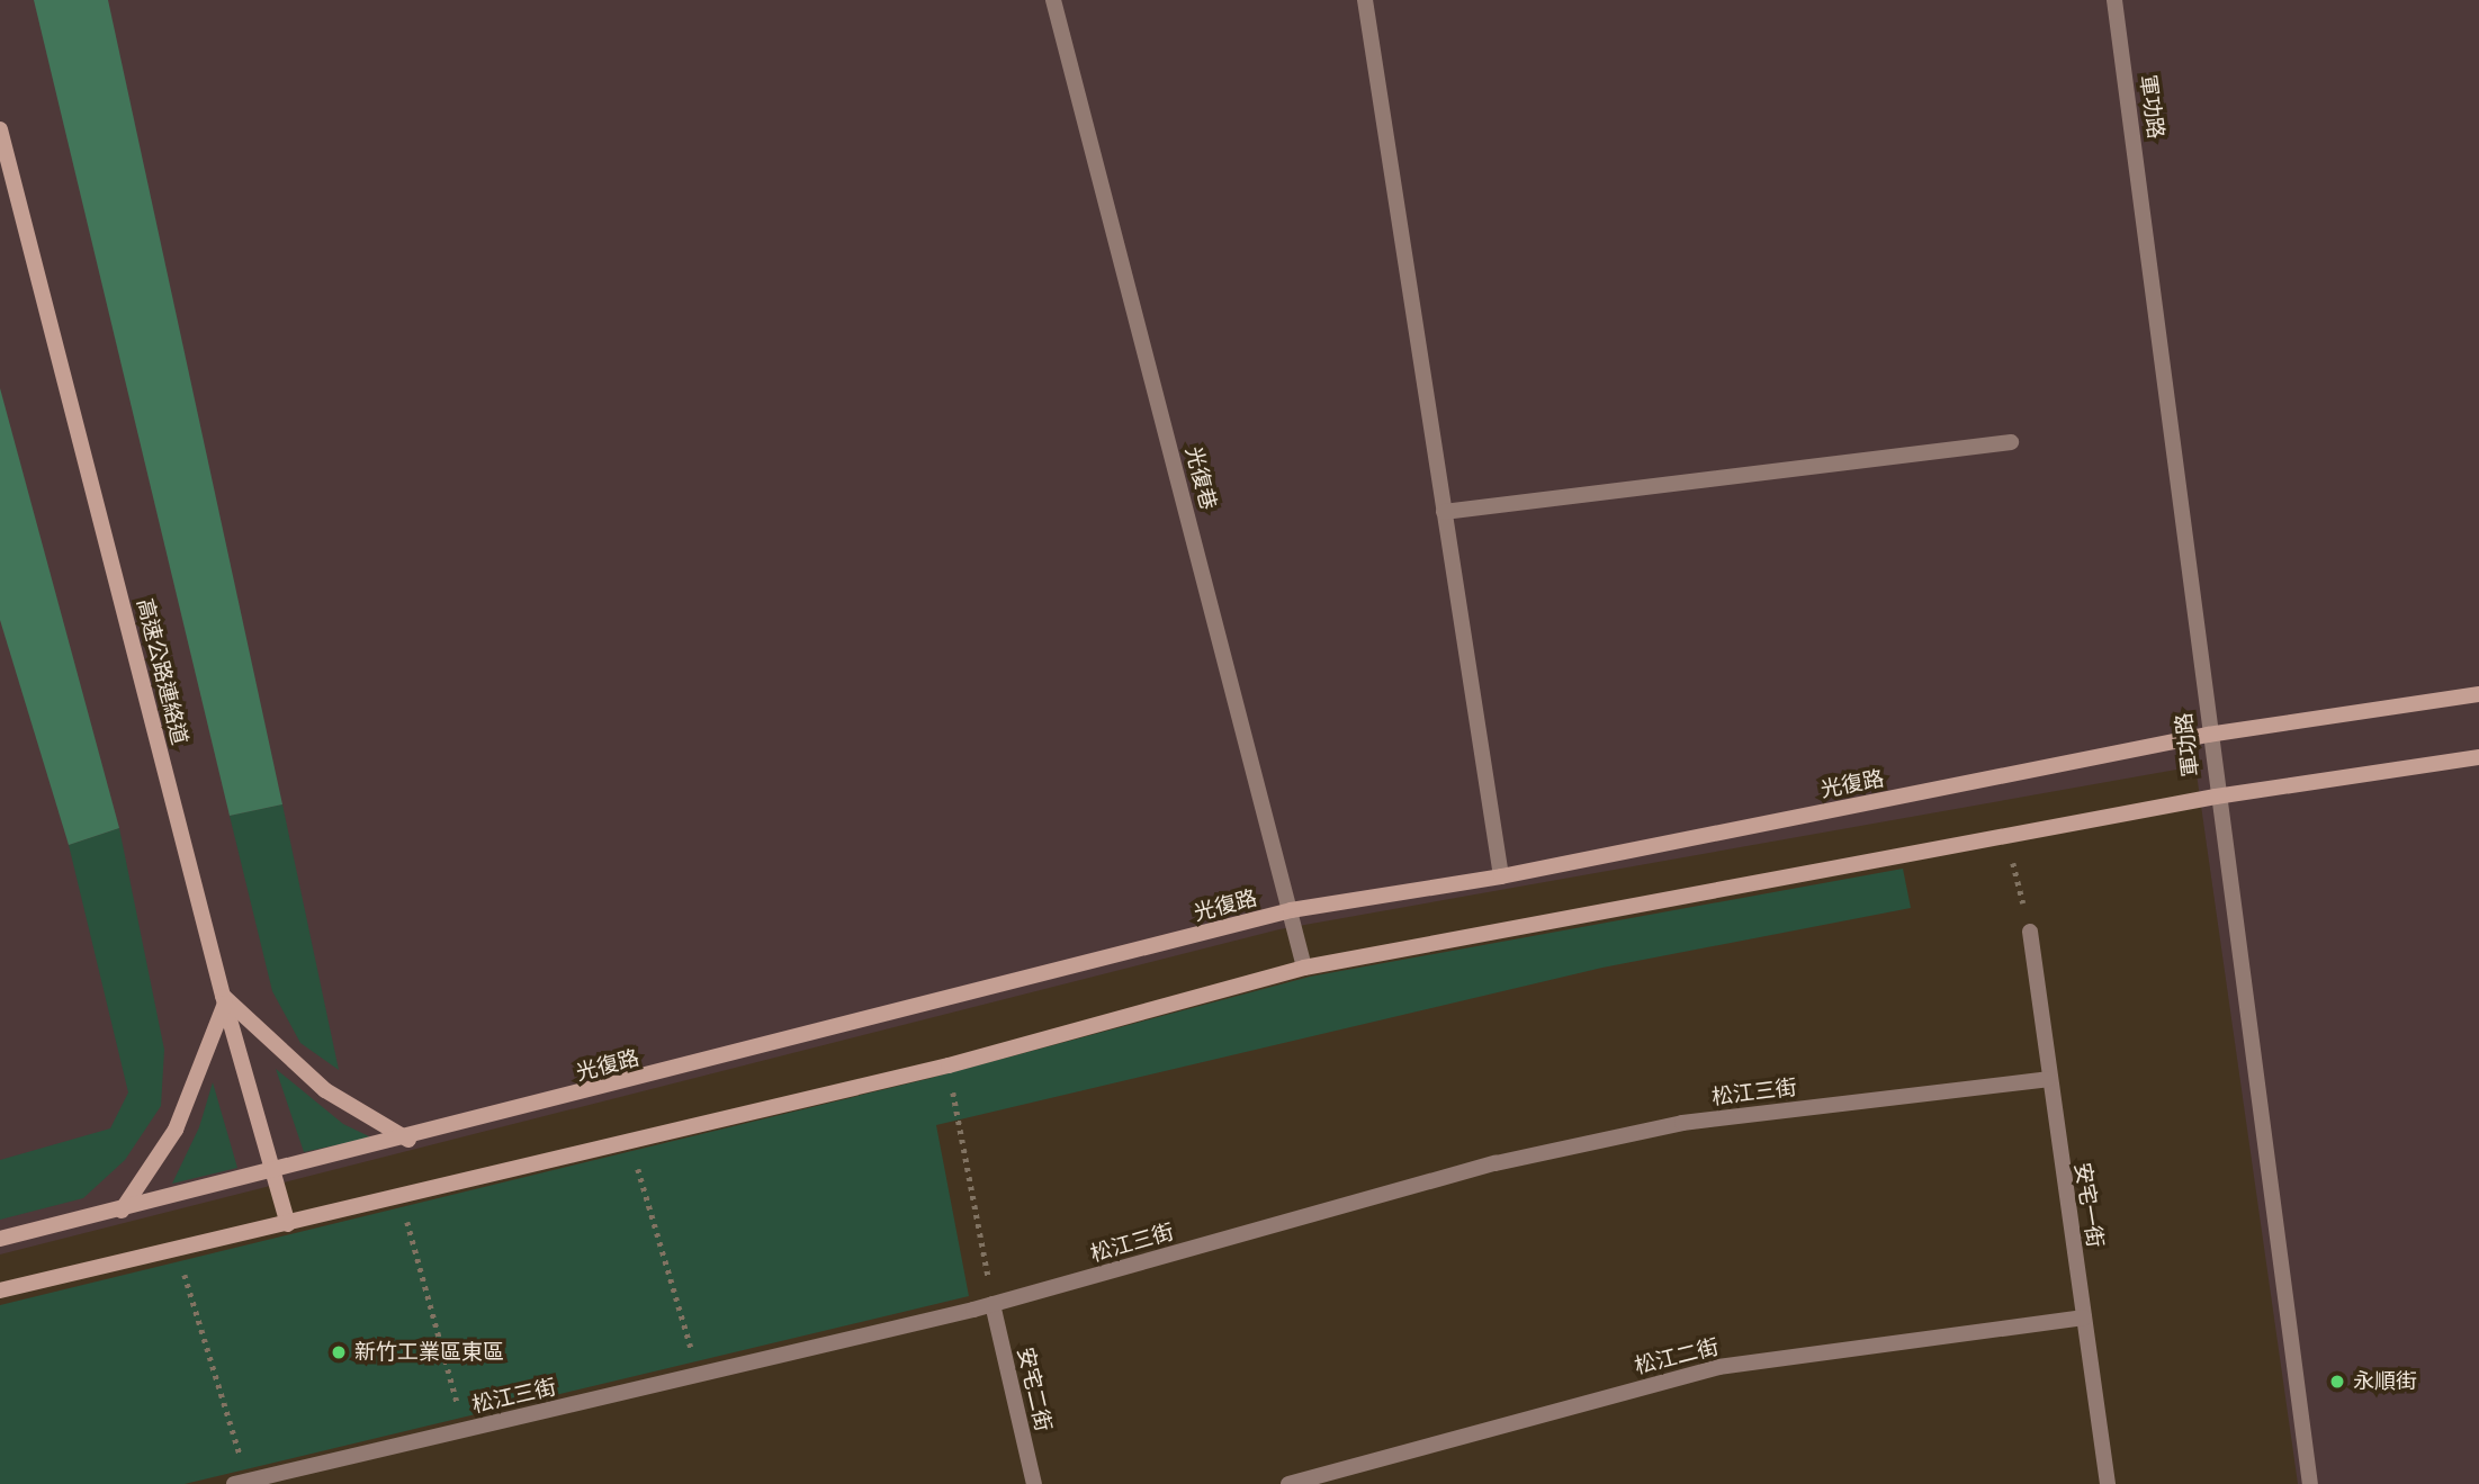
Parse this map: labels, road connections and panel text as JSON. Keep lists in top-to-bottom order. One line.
{"streets":{"street":["軍功路","光復巷","高速公路連絡道","光復路","松江三街","安宅一街","松江二街","安宅二街"]},"crossings":[["軍功路","光復路"],["光復巷","光復路"],["高速公路連絡道","光復路"],["松江三街","安宅一街"],["松江三街","安宅二街"],["安宅一街","松江二街"]],"places":["新竹工業區東區","永順街"]}
